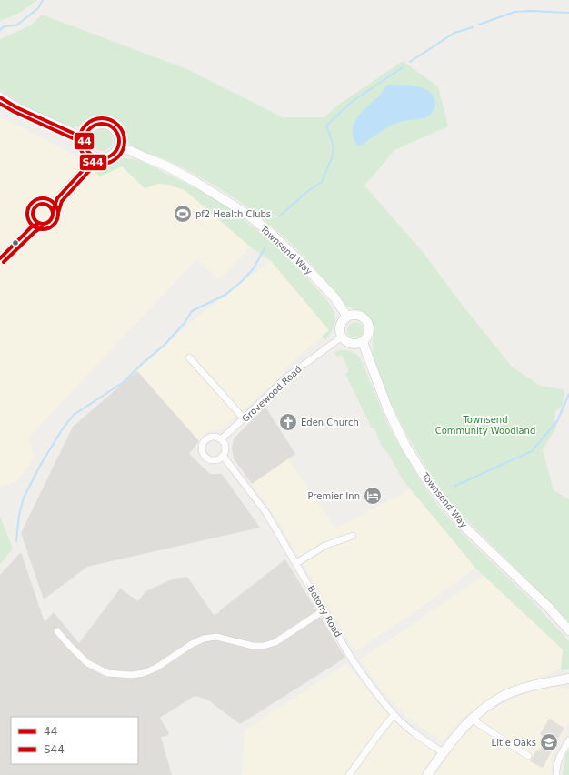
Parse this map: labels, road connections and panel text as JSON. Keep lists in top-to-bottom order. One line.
{"streets":{"main road":["Townsend Way"],"street":["Grovewood Road","Betony Road"]},"crossings":[["Townsend Way","Grovewood Road"],["Grovewood Road","Betony Road"]],"parks":["Townsend Community Woodland"],"places":{"sports":["pf2 Health Clubs"],"church":["Eden Church"],"hotel":["Premier Inn"],"school or university":["Litle Oaks"]},"lines":["transit line 44","transit line S44"],"legend":["44","S44"]}
